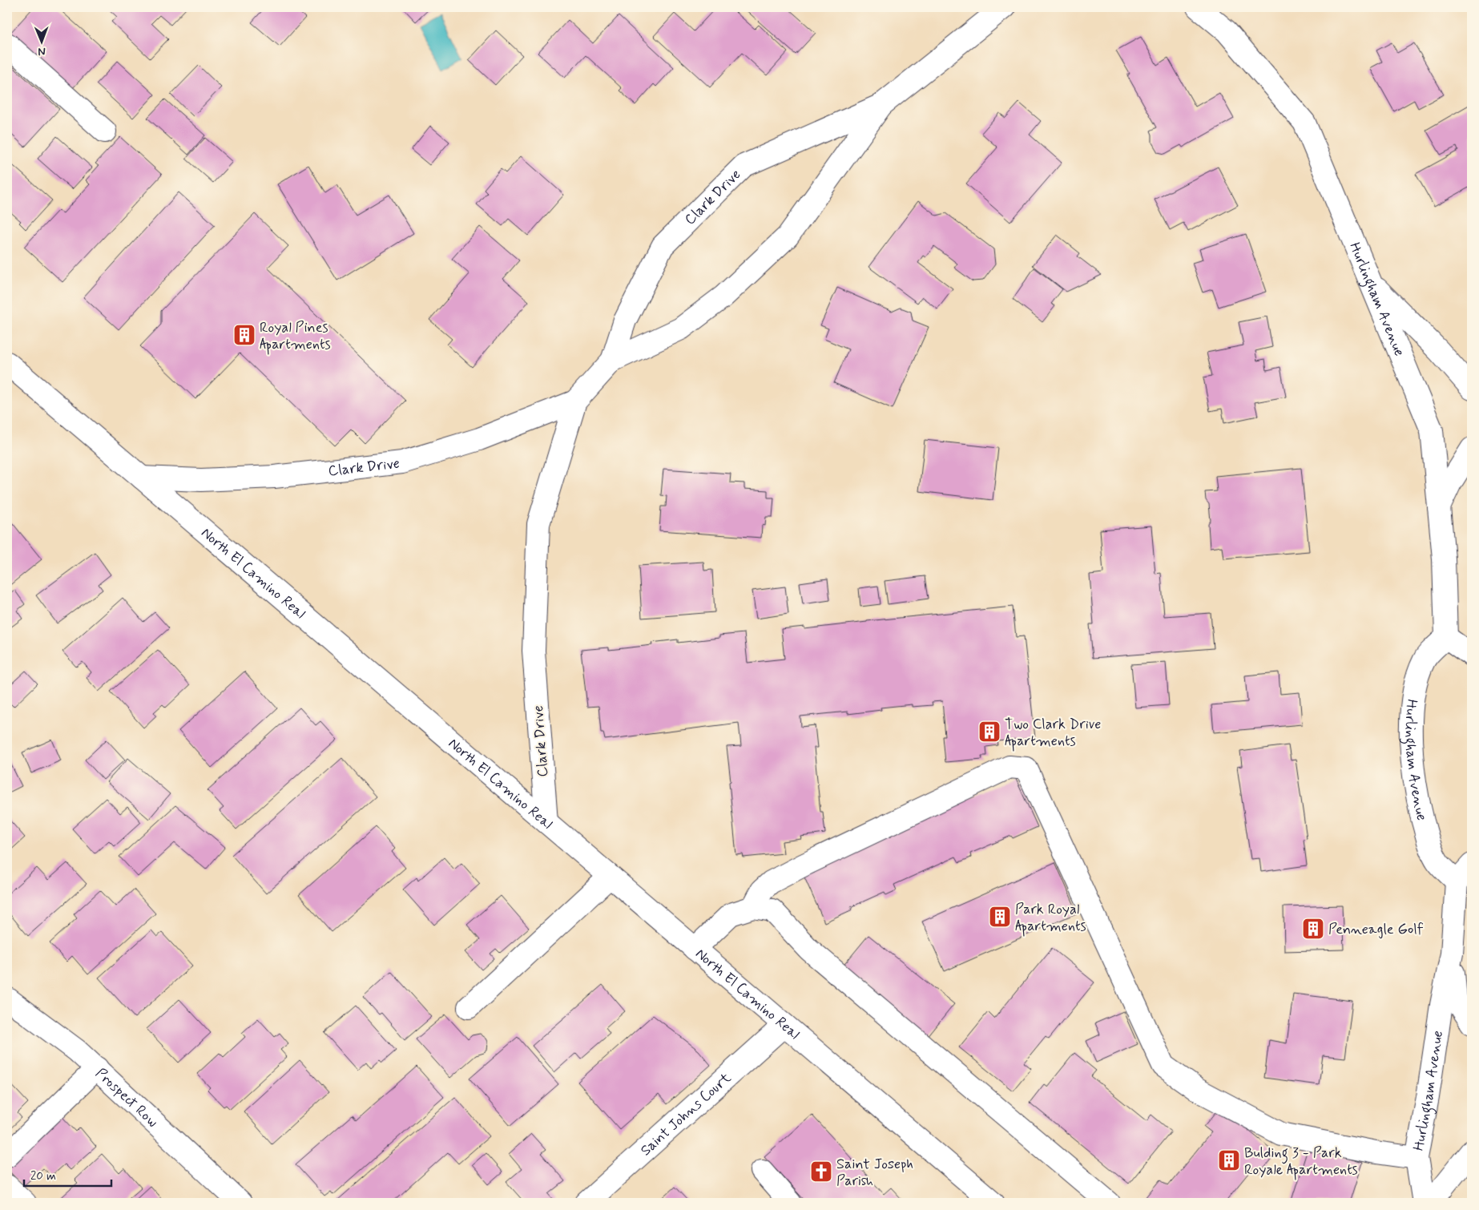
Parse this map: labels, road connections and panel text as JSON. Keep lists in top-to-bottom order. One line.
{"streets":{"street":["Clark Drive","Hurlingham Avenue","North El Camino Real","Prospect Row","Saint Johns Court"]},"crossings":[["Clark Drive","North El Camino Real"],["North El Camino Real","Saint Johns Court"]],"places":{"building":["Royal Pines Apartments","Two Clark Drive Apartments","Park Royal Apartments","Penneagle Golf","Bulding 3 - Park Royale Apartments"],"church":["Saint Joseph Parish"]},"scale_bar":"20 m","north":"bottom"}
